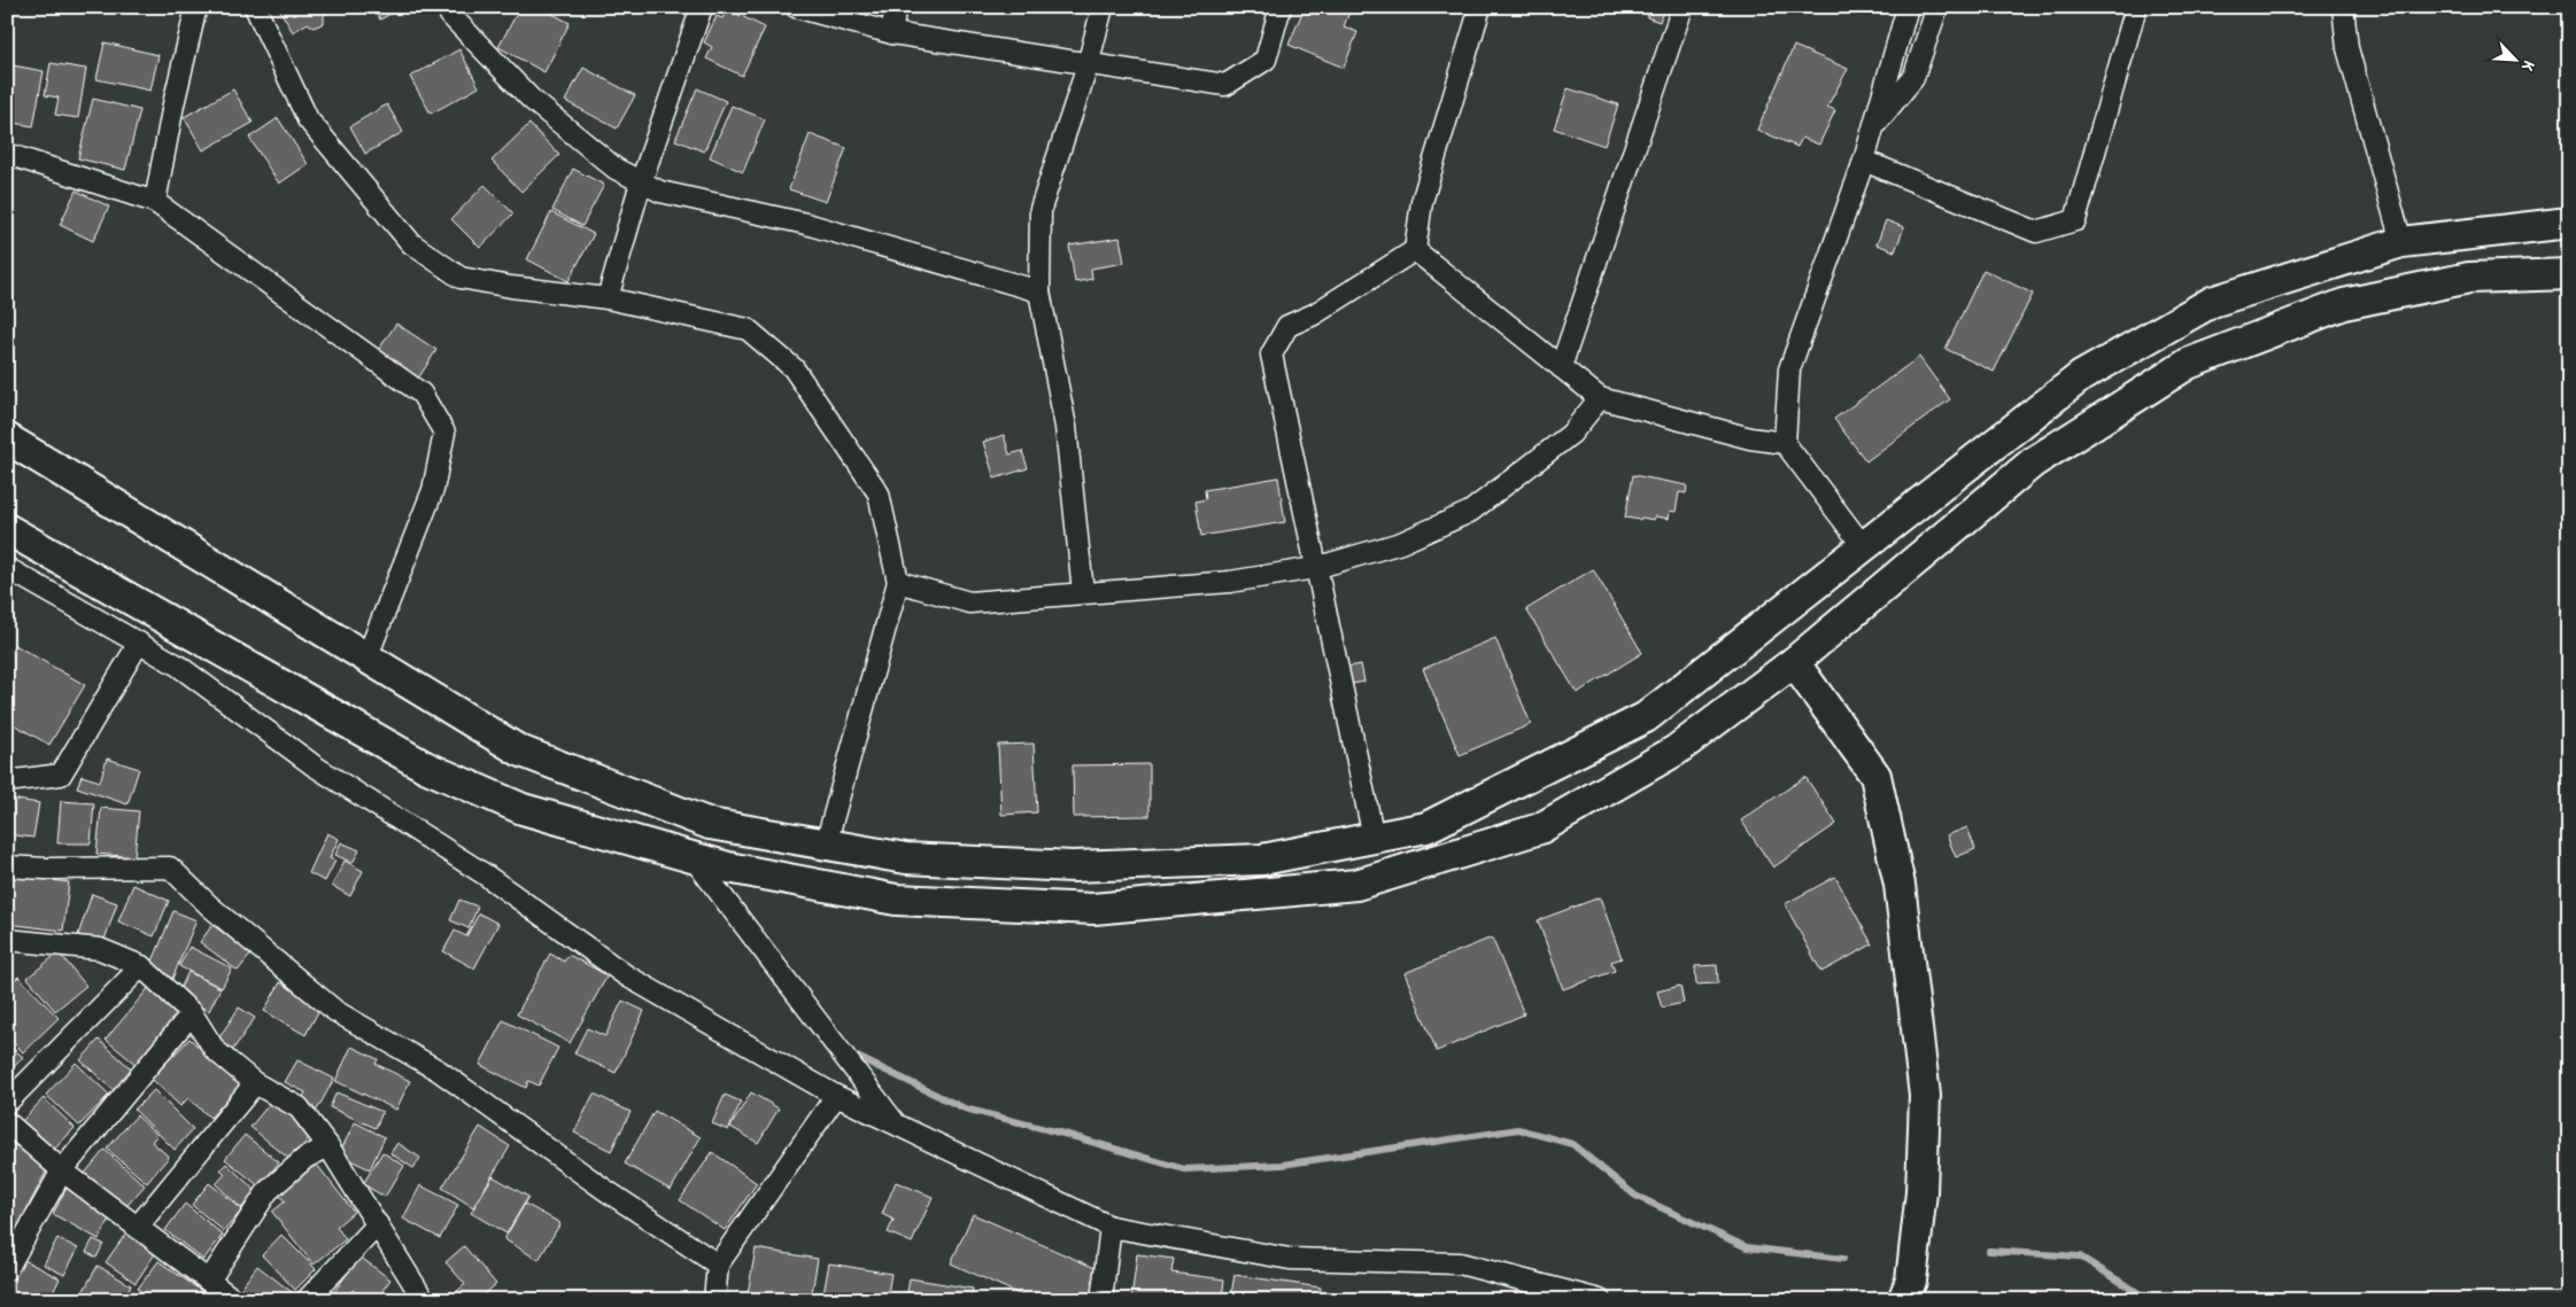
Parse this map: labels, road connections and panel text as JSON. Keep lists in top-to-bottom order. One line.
{"north":"bottom right"}
